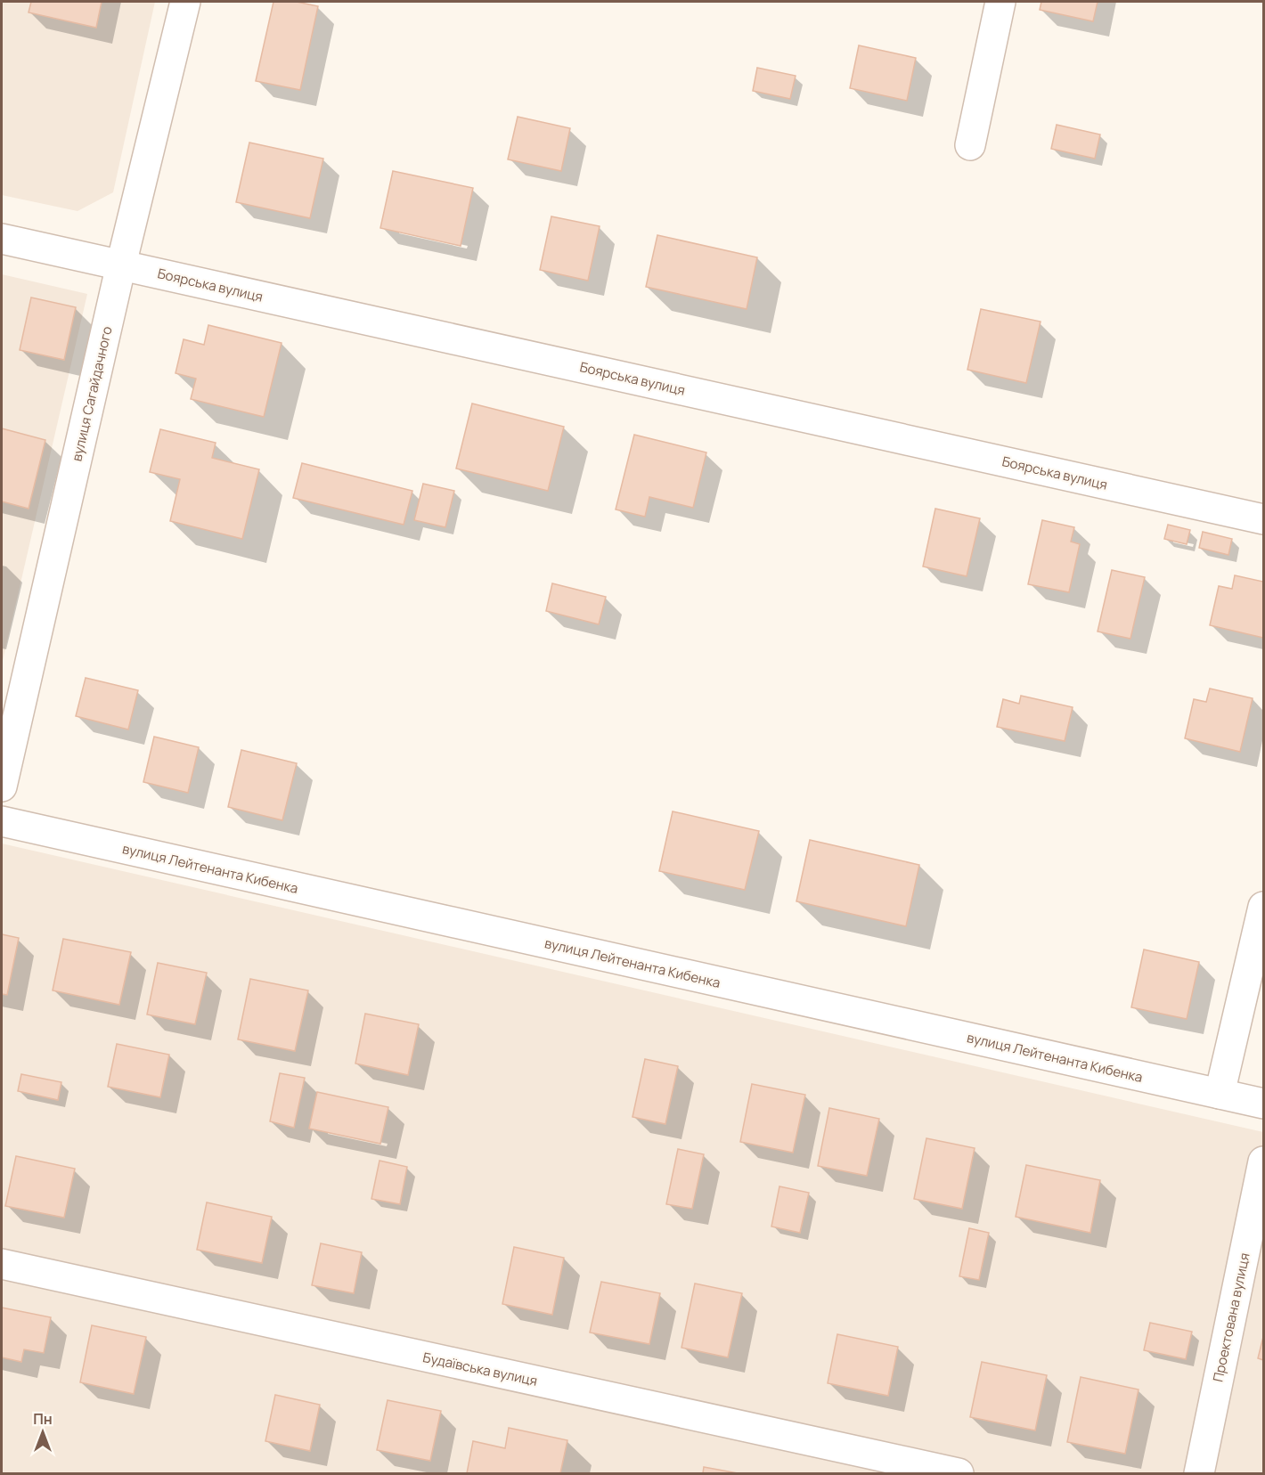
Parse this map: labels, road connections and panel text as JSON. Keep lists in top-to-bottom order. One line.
{"streets":{"street":["Боярська вулиця","вулиця Сагайдачного","вулиця Лейтенанта Кибенка","Проектована вулиця","Будаївська вулиця"]},"crossings":[["Боярська вулиця","вулиця Сагайдачного"]],"north":"top"}
